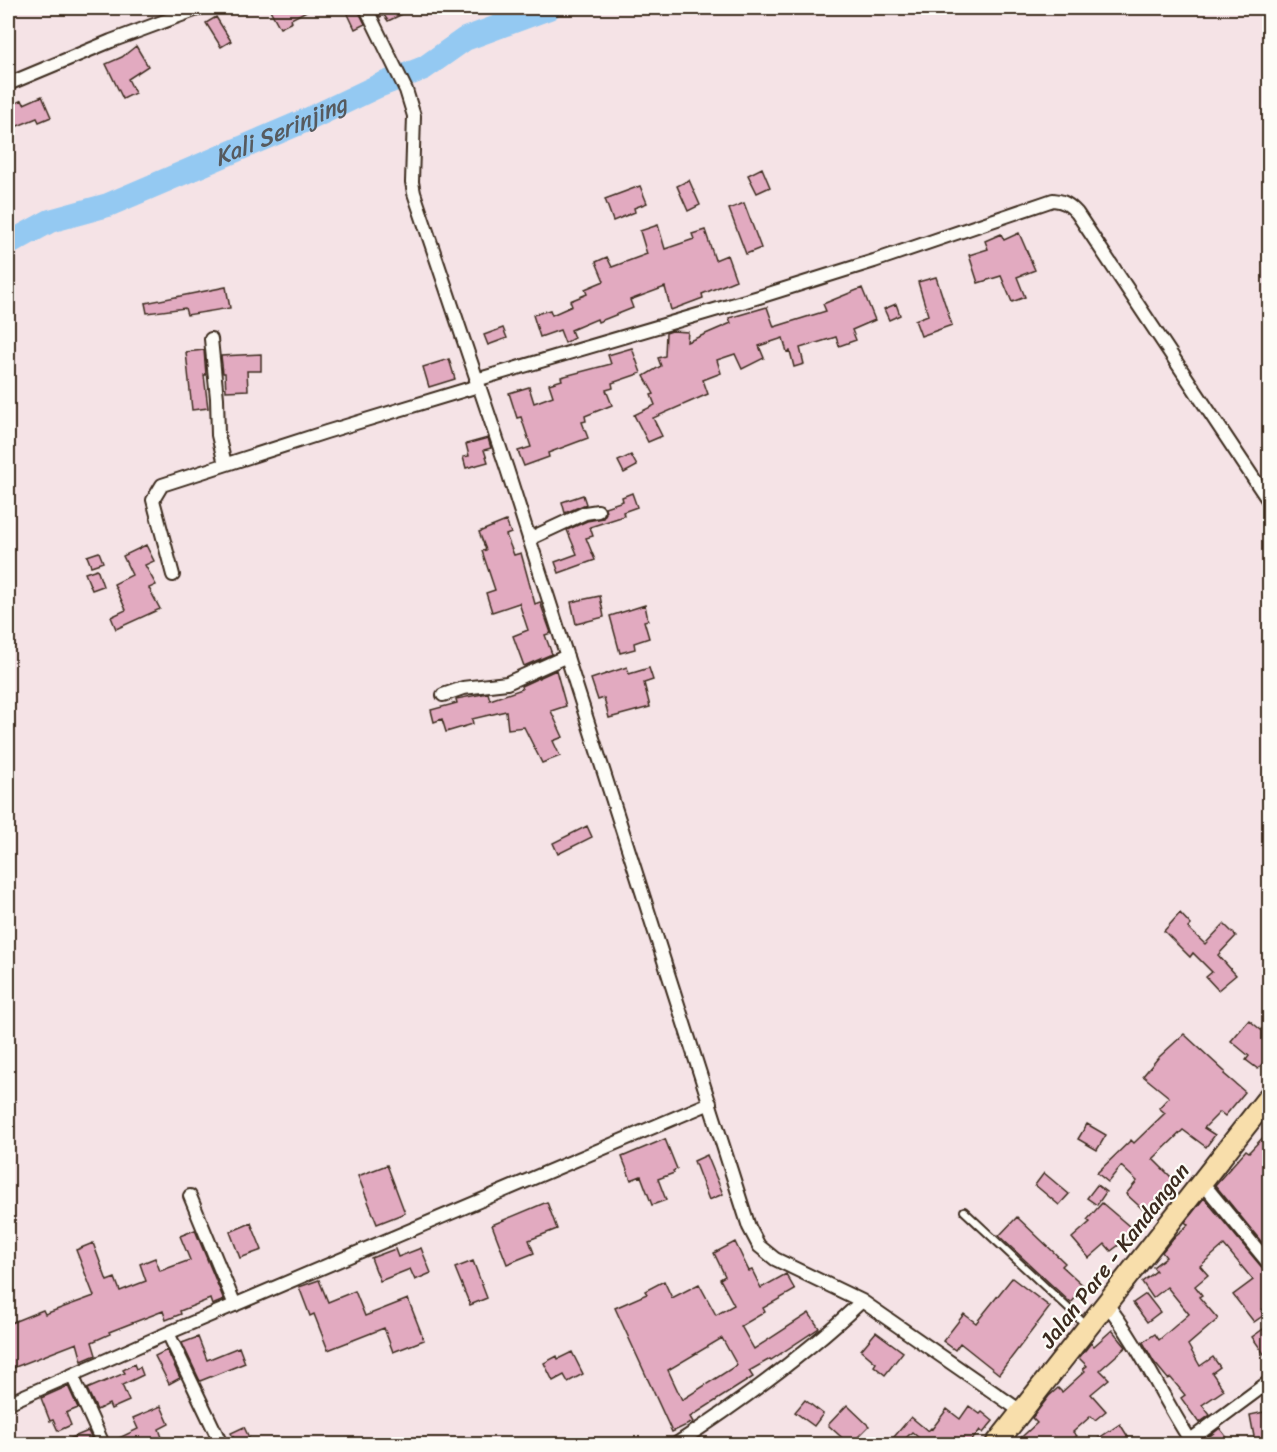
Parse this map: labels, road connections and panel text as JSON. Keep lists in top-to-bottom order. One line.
{"streets":{"main road":["Jalan Pare - Kandangan"]},"water":["Kali Serinjing"]}
